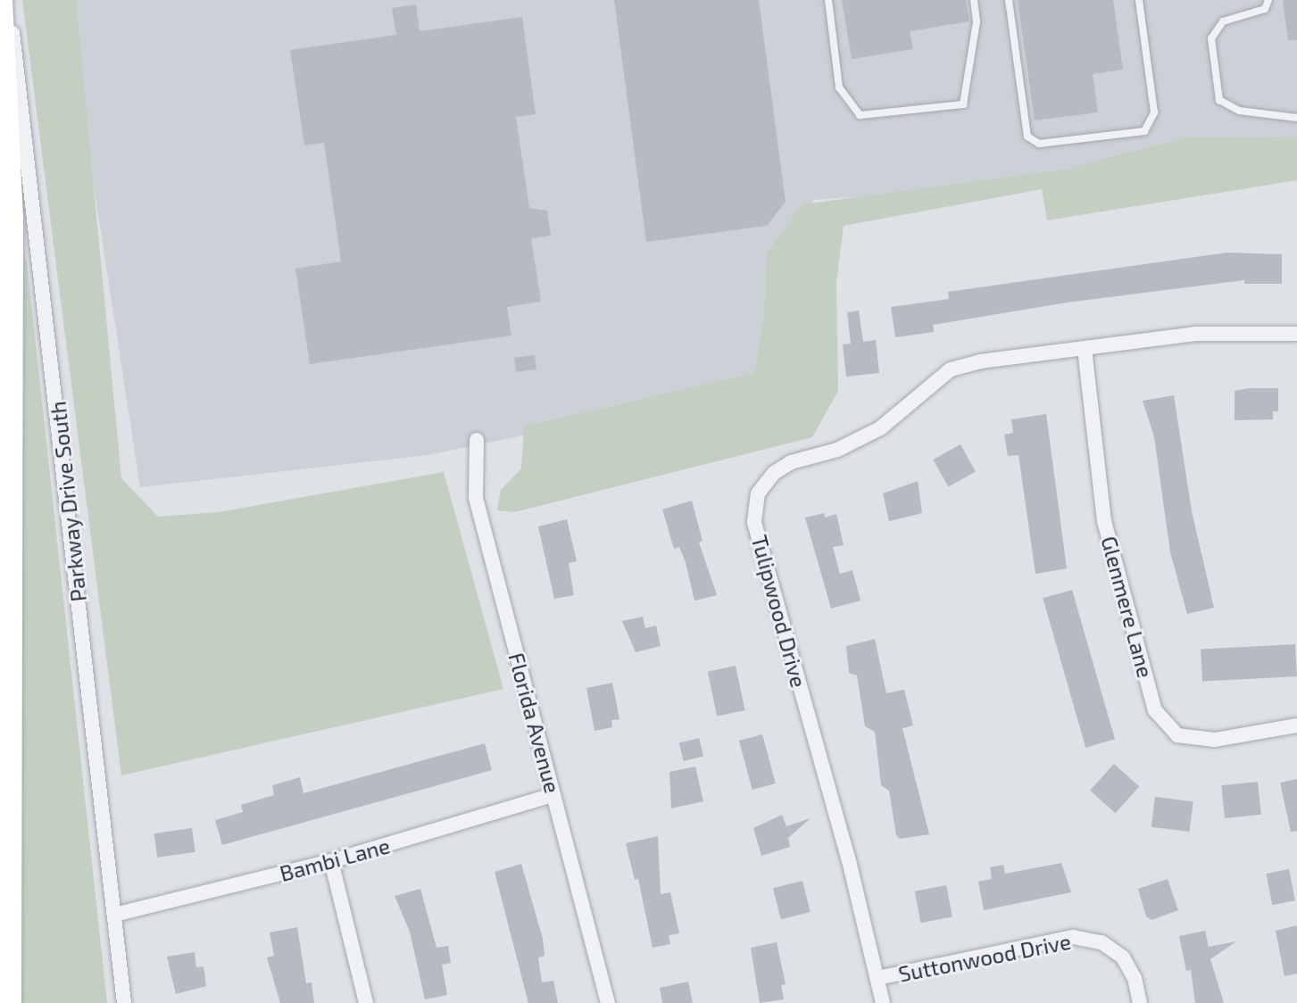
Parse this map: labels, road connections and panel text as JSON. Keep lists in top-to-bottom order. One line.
{"streets":{"street":["Parkway Drive South","Glenmere Lane","Tulipwood Drive","Florida Avenue","Bambi Lane","Suttonwood Drive"]},"crossings":[["Parkway Drive South","Bambi Lane"],["Glenmere Lane","Tulipwood Drive"],["Tulipwood Drive","Suttonwood Drive"],["Florida Avenue","Bambi Lane"]]}
